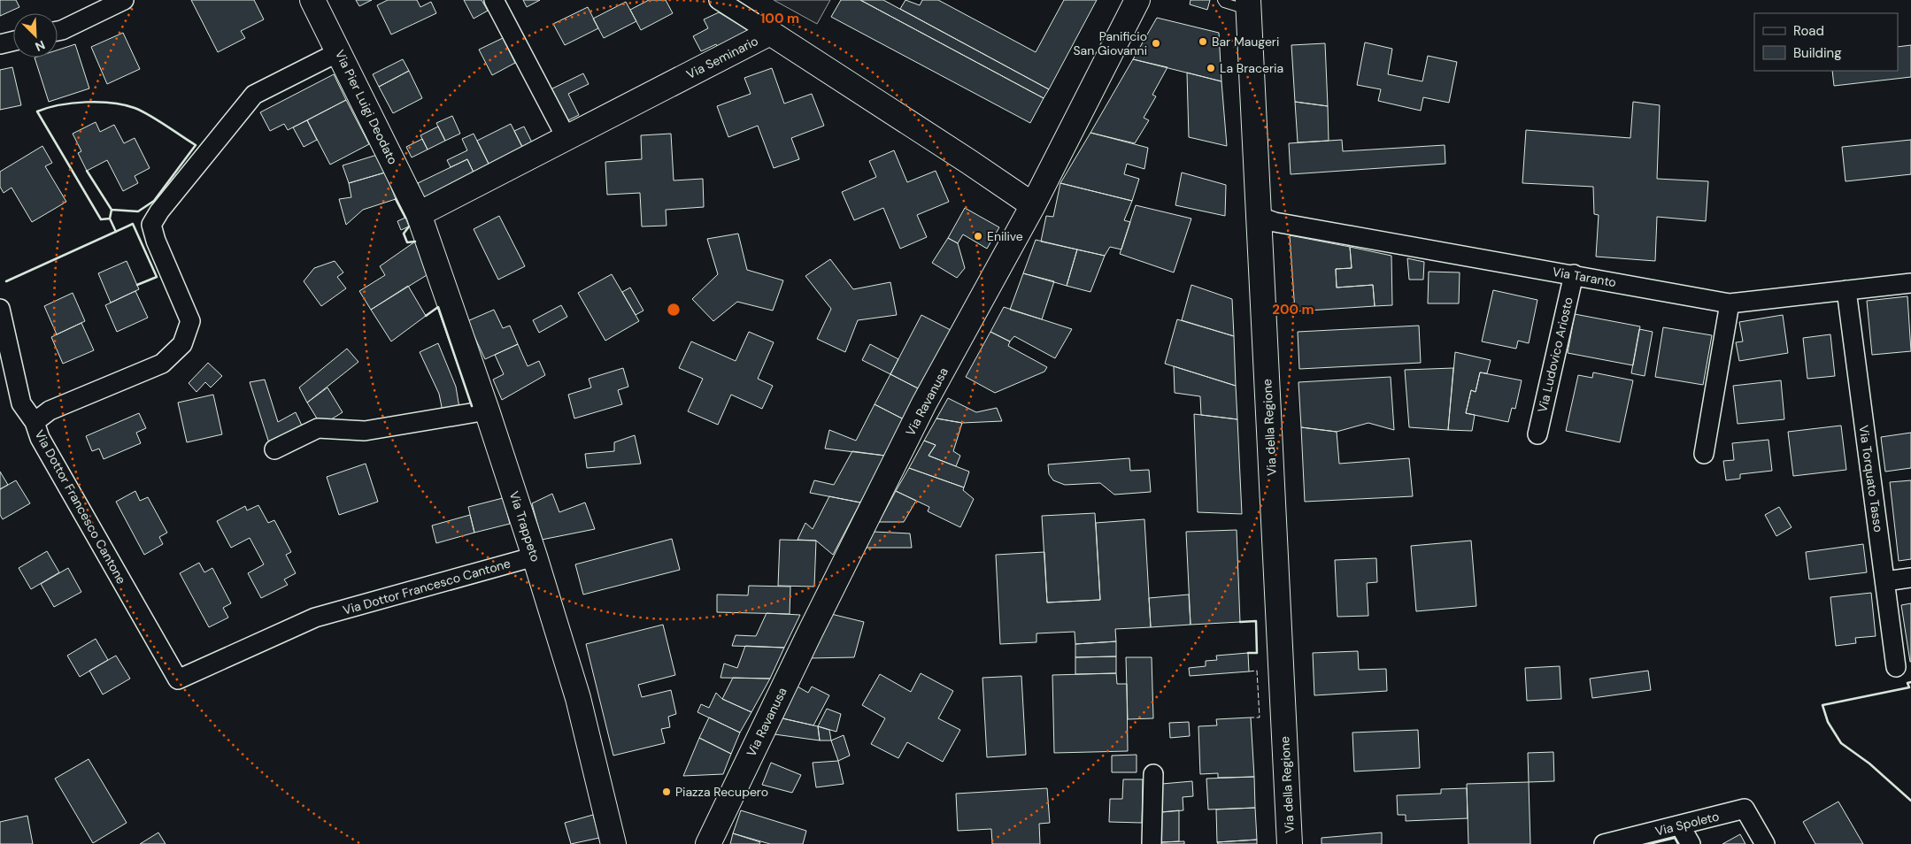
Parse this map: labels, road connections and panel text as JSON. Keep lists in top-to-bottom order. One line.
{"streets":{"street":["Via Seminario","Via Pier Luigi Deodato","Via Taranto","Via Ludovico Ariosto","Via Ravanusa","Via della Regione","Via Torquato Tasso","Via Dottor Francesco Cantone","Via Trappeto","Via Spoleto"]},"crossings":[["Via Seminario","Via Pier Luigi Deodato"],["Via Seminario","Via Ravanusa"],["Via Seminario","Via Trappeto"],["Via Pier Luigi Deodato","Via Dottor Francesco Cantone"],["Via Pier Luigi Deodato","Via Trappeto"],["Via Taranto","Via Ludovico Ariosto"],["Via Taranto","Via della Regione"],["Via Taranto","Via Torquato Tasso"],["Via Dottor Francesco Cantone","Via Trappeto"]],"places":["Bar Maugeri","Panificio San Giovanni","La Braceria","Enilive","Piazza Recupero"],"legend":["Road","Building"],"north":"bottom right","rings":["100 m","200 m"]}
